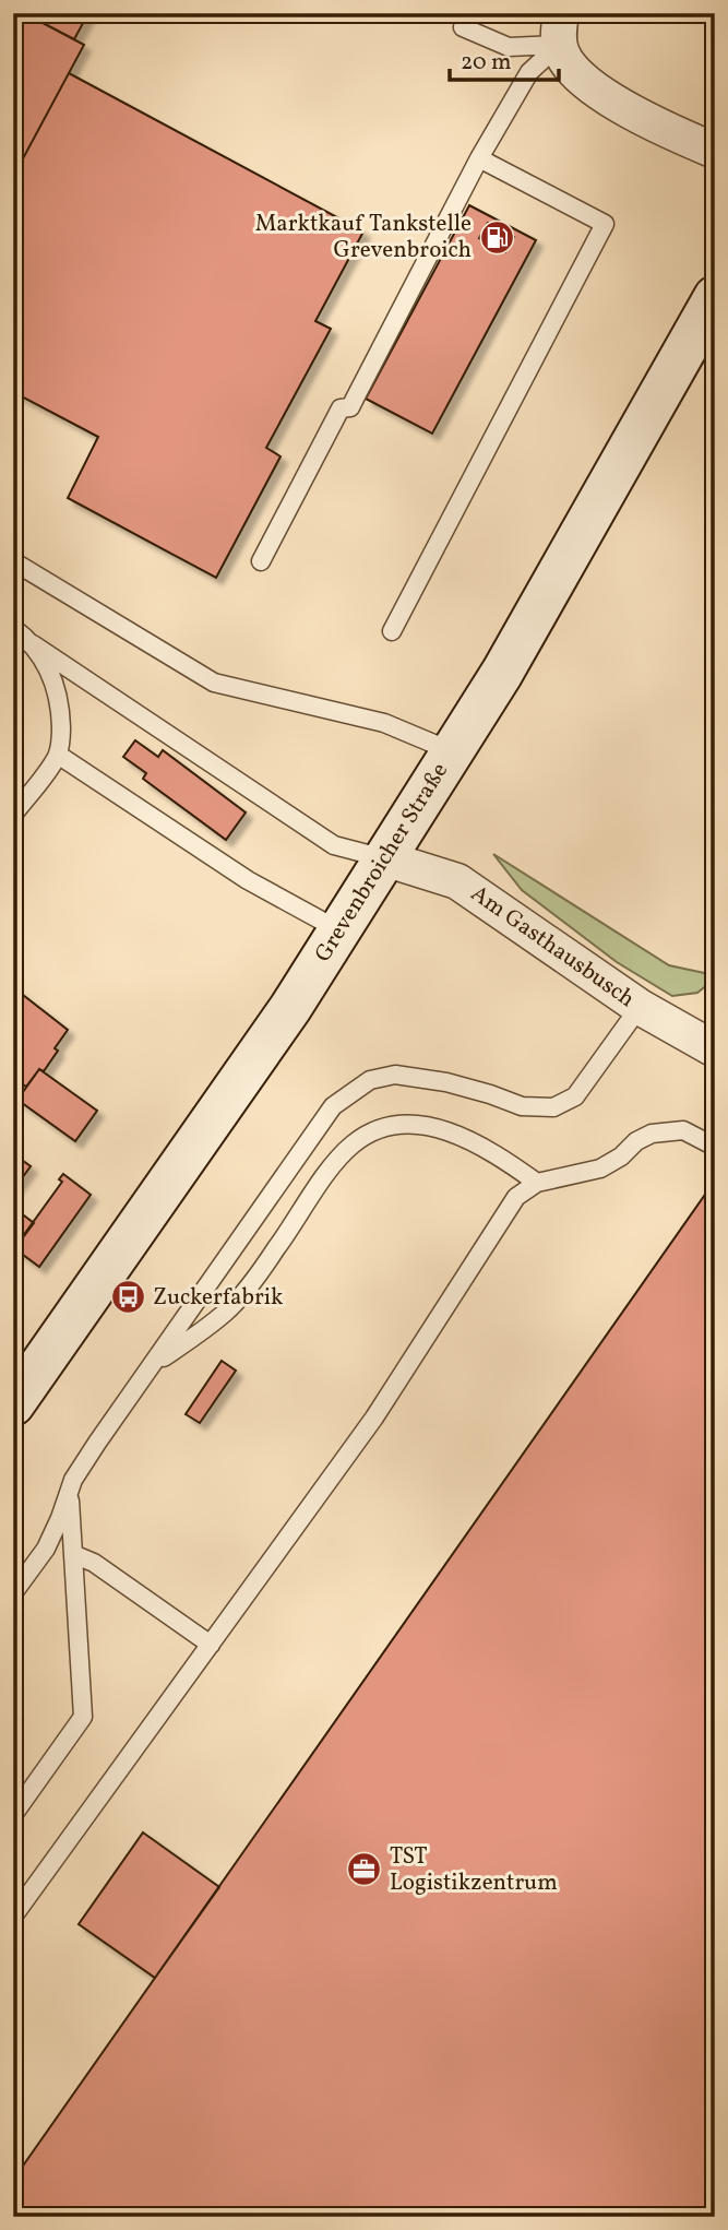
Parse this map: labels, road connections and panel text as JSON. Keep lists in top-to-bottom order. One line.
{"streets":{"street":["Grevenbroicher Straße","Am Gasthausbusch"]},"crossings":[["Grevenbroicher Straße","Am Gasthausbusch"]],"places":{"fuel station":["Marktkauf Tankstelle Grevenbroich"],"bus stop":["Zuckerfabrik"],"office":["TST Logistikzentrum"]},"scale_bar":"20 m"}
